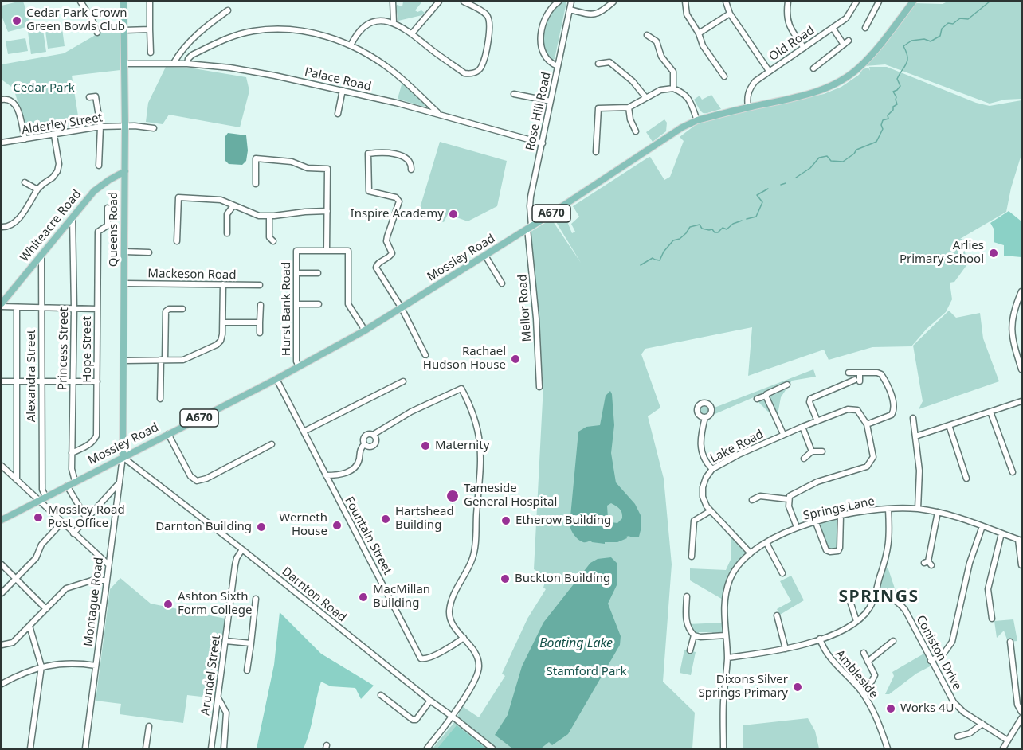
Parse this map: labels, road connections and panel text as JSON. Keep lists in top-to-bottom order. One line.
{"streets":{"main road":["A670","Whiteacre Road","Queens Road","Mossley Road"],"street":["Old Road","Palace Road","Rose Hill Road","Alderley Street","Mackeson Road","Mellor Road","Hurst Bank Road","Princess Street","Hope Street","Alexandra Street","Lake Road","Springs Lane","Fountain Street","Darnton Road","Montague Road","Coniston Drive","Ambleside","Arundel Street"]},"crossings":[["Old Road","Mossley Road"],["Palace Road","Rose Hill Road"],["Palace Road","Queens Road"],["Rose Hill Road","Mossley Road"],["Rose Hill Road","Mellor Road"],["Alderley Street","Queens Road"],["Whiteacre Road","Queens Road"],["Whiteacre Road","Princess Street"],["Whiteacre Road","Alexandra Street"],["Queens Road","Mossley Road"],["Queens Road","Mackeson Road"],["Queens Road","Darnton Road"],["Queens Road","Montague Road"],["Mossley Road","Mellor Road"],["Mossley Road","Hurst Bank Road"],["Mossley Road","Princess Street"],["Mossley Road","Alexandra Street"],["Mossley Road","Fountain Street"],["Mossley Road","Darnton Road"],["Mossley Road","Montague Road"],["Princess Street","Hope Street"],["Lake Road","Springs Lane"],["Darnton Road","Montague Road"],["Darnton Road","Arundel Street"]],"districts":["SPRINGS"],"water":["Boating Lake"],"parks":["Cedar Park","Stamford Park"],"places":["Cedar Park Crown Green Bowls Club","Inspire Academy","Arlies Primary School","Rachael Hudson House","Maternity","Tameside General Hospital","Mossley Road Post Office","Hartshead Building","Etherow Building","Werneth House","Darnton Building","Buckton Building","MacMillan Building","Ashton Sixth Form College","Dixons Silver Springs Primary","Works 4U"]}
